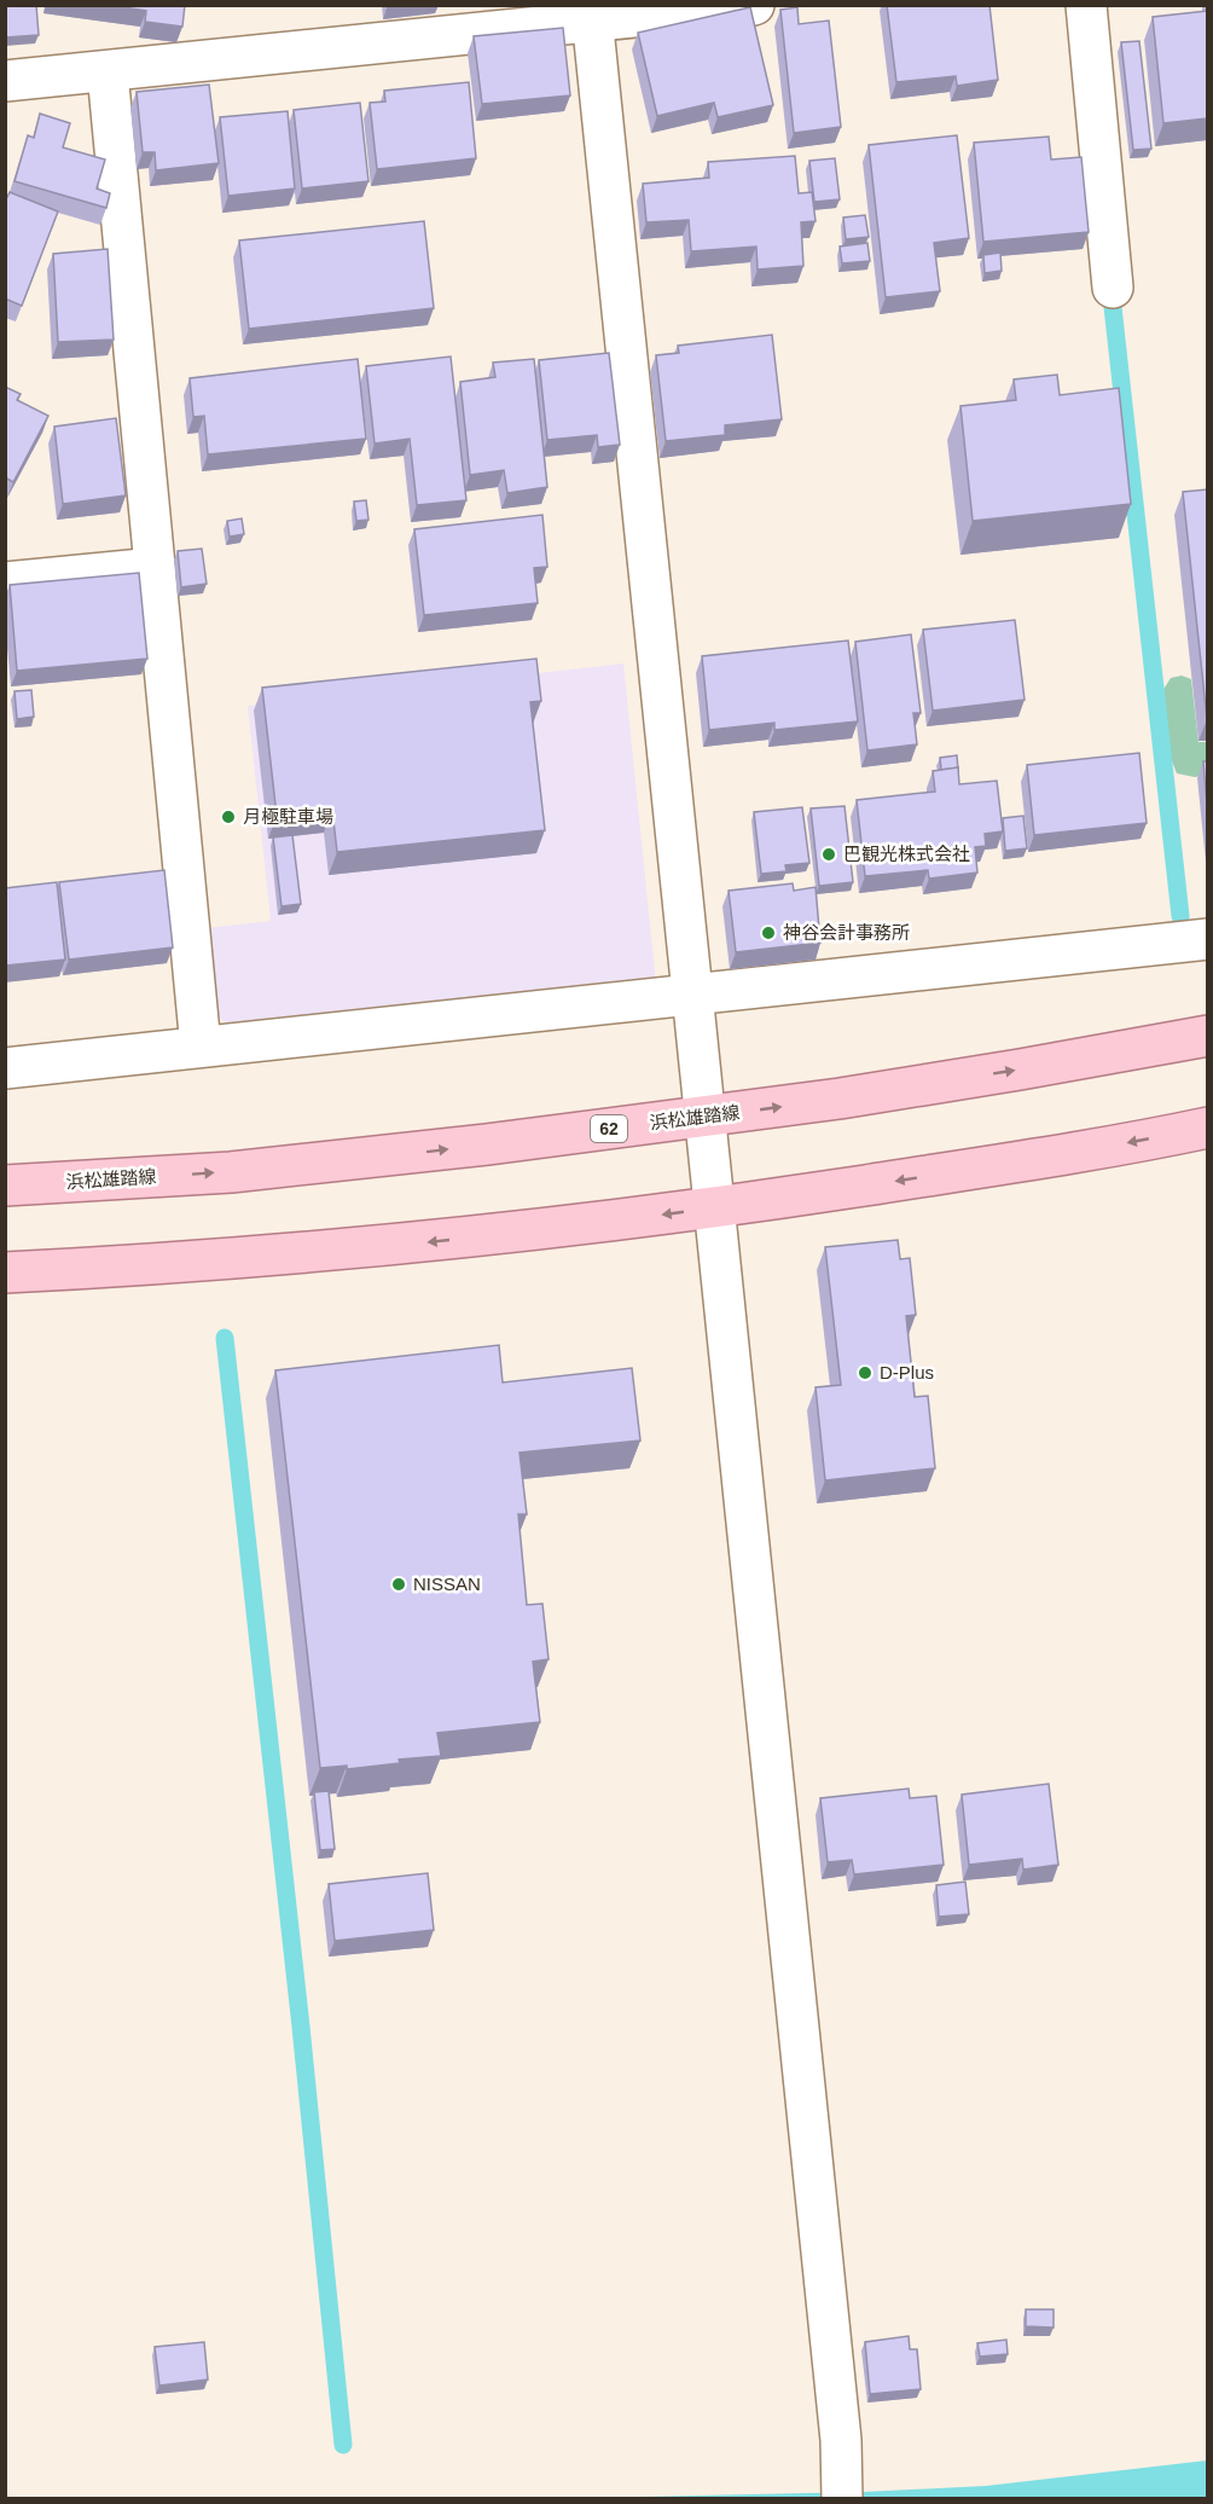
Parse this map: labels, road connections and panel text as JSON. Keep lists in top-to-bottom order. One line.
{"streets":{"main road":["浜松雄踏線","62"]},"places":["月極駐車場","巴観光株式会社","神谷会計事務所","D-Plus","NISSAN"]}
